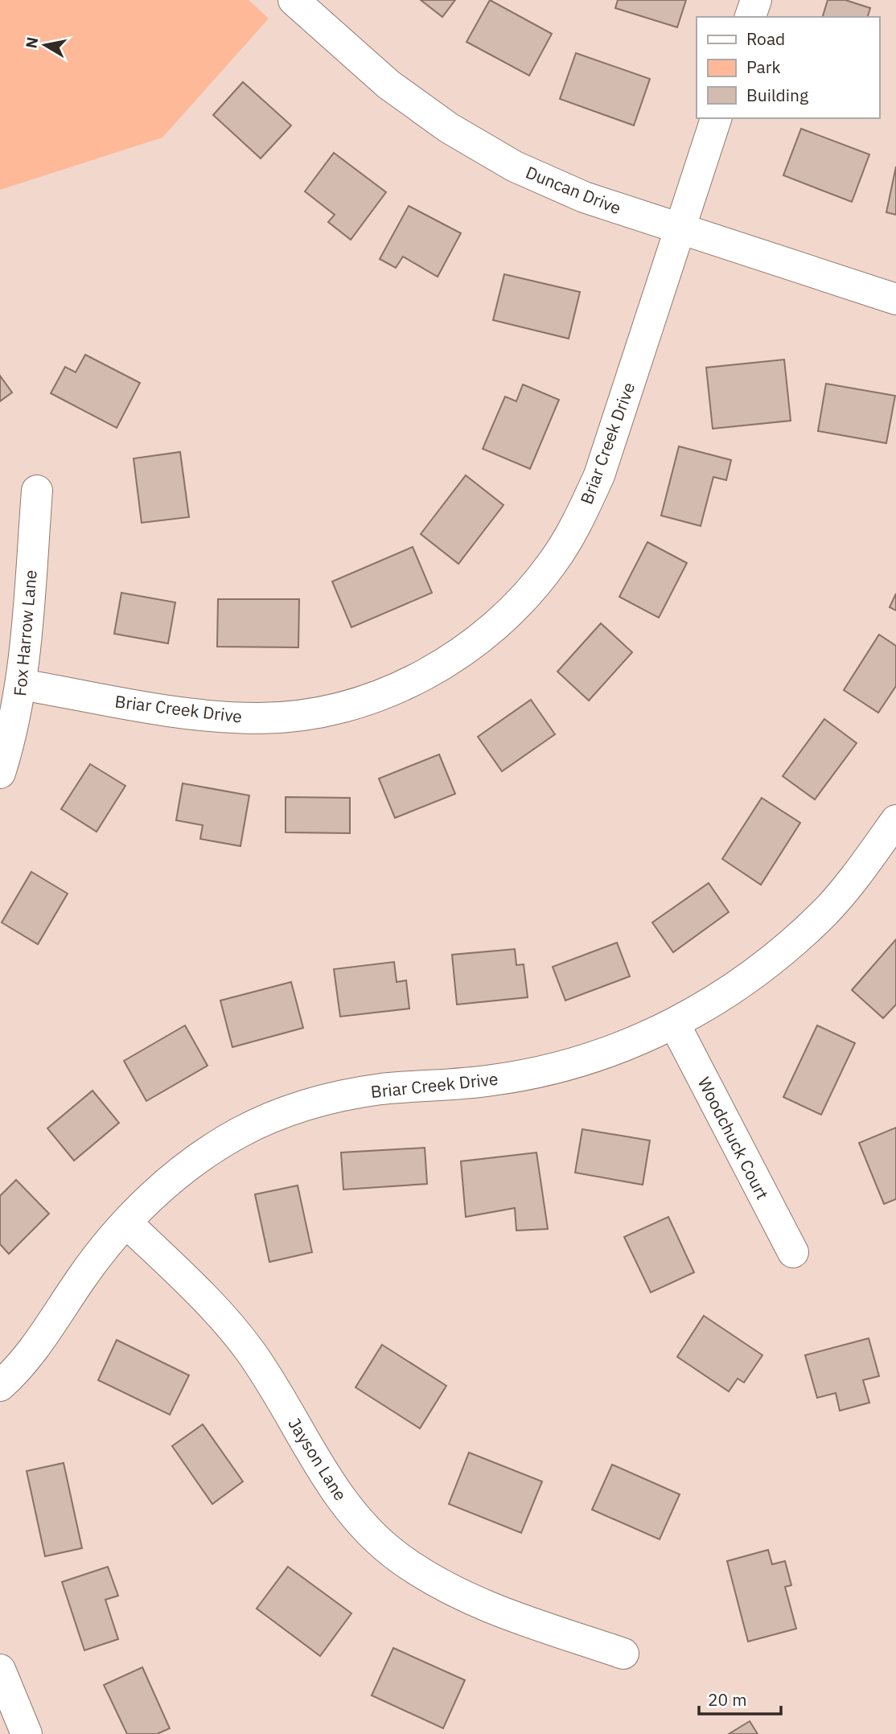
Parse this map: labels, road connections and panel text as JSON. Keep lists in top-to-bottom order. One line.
{"streets":{"street":["Duncan Drive","Briar Creek Drive","Fox Harrow Lane","Woodchuck Court","Jayson Lane"]},"crossings":[["Duncan Drive","Briar Creek Drive"],["Briar Creek Drive","Fox Harrow Lane"],["Briar Creek Drive","Woodchuck Court"],["Briar Creek Drive","Jayson Lane"]],"legend":["Road","Park","Building"],"scale_bar":"20 m","north":"left"}
